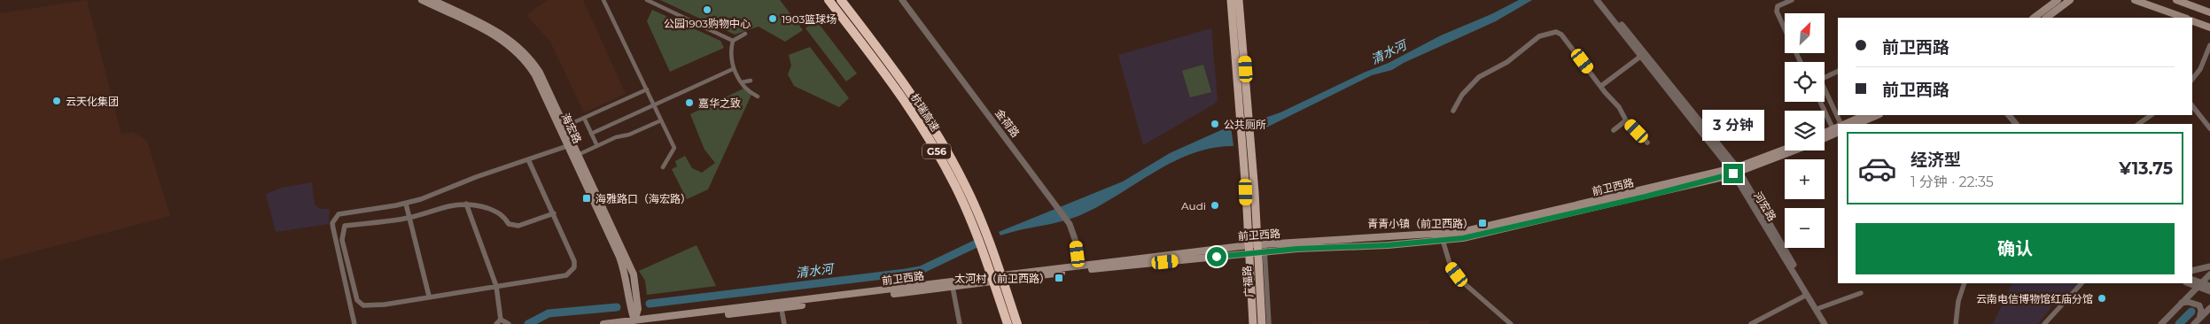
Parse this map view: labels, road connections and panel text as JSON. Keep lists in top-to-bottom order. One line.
{"streets":{"highway":["杭瑞高速","G56"],"main road":["海宏路","前卫西路","广福路"],"street":["金荷路","河宏路"]},"crossings":[["金荷路","前卫西路"],["海宏路","前卫西路"],["前卫西路","河宏路"],["前卫西路","广福路"]],"water":["清水河"],"places":{"other":["公园1903购物中心","1903篮球场","云天化集团","嘉华之致","公共厕所","Audi","云南电信博物馆红庙分馆"],"transit":["海雅路口（海宏路）","青青小镇（前卫西路）","太河村（前卫西路）"]},"north":"top right","page":{"map_buttons":["+","−"],"banner":["前卫西路","前卫西路"],"bubble":"3 分钟","list":[{"name":"经济型","note":"1 分钟 · 22:35","value":"¥13.75"}],"buttons":"确认"}}
